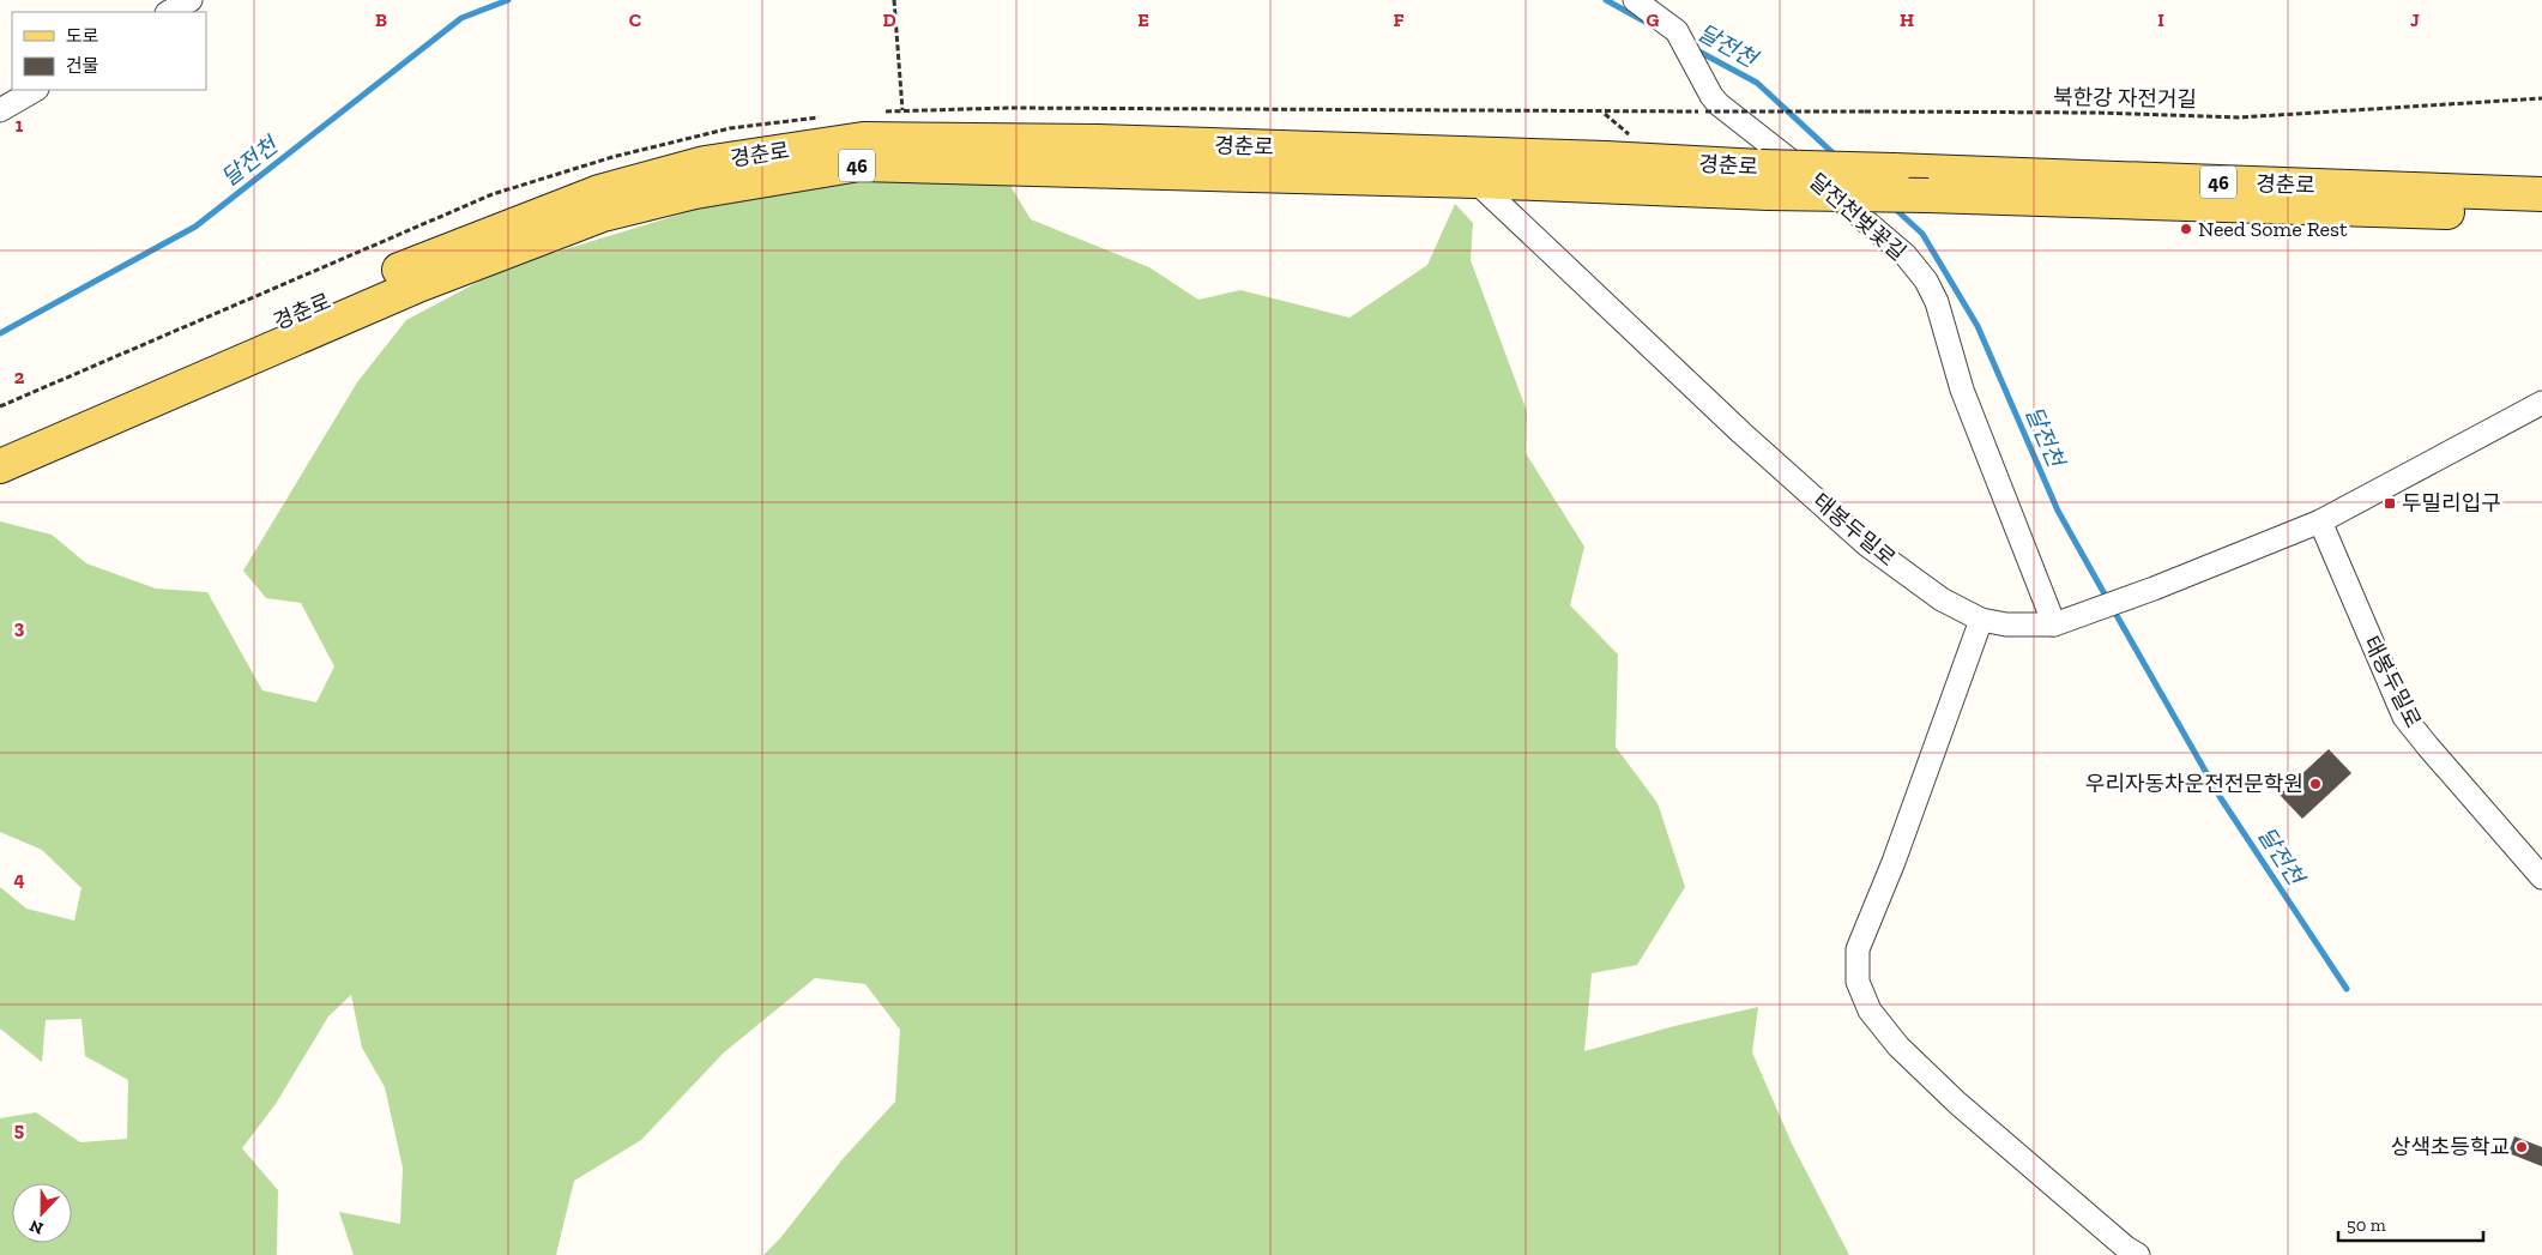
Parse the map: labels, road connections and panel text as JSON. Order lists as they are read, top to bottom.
{
  "streets": {
    "main road": ["경춘로", "46"],
    "street": ["달전천벚꽃길", "태봉두밀로"],
    "path": ["북한강 자전거길"]
  },
  "crossings": [
    ["북한강 자전거길", "달전천벚꽃길"],
    ["경춘로", "태봉두밀로"],
    ["달전천벚꽃길", "태봉두밀로"]
  ],
  "water": ["달전천"],
  "places": {
    "other": ["Need Some Rest", "우리자동차운전전문학원", "상색초등학교"],
    "transit": ["두밀리입구"]
  },
  "legend": ["도로", "건물"],
  "scale_bar": "50 m",
  "north": "bottom",
  "grid": {
    "columns": [
      "B",
      "C",
      "D",
      "E",
      "F",
      "G",
      "H",
      "I",
      "J"
    ],
    "rows": [
      "1",
      "2",
      "3",
      "4",
      "5"
    ]
  }
}
